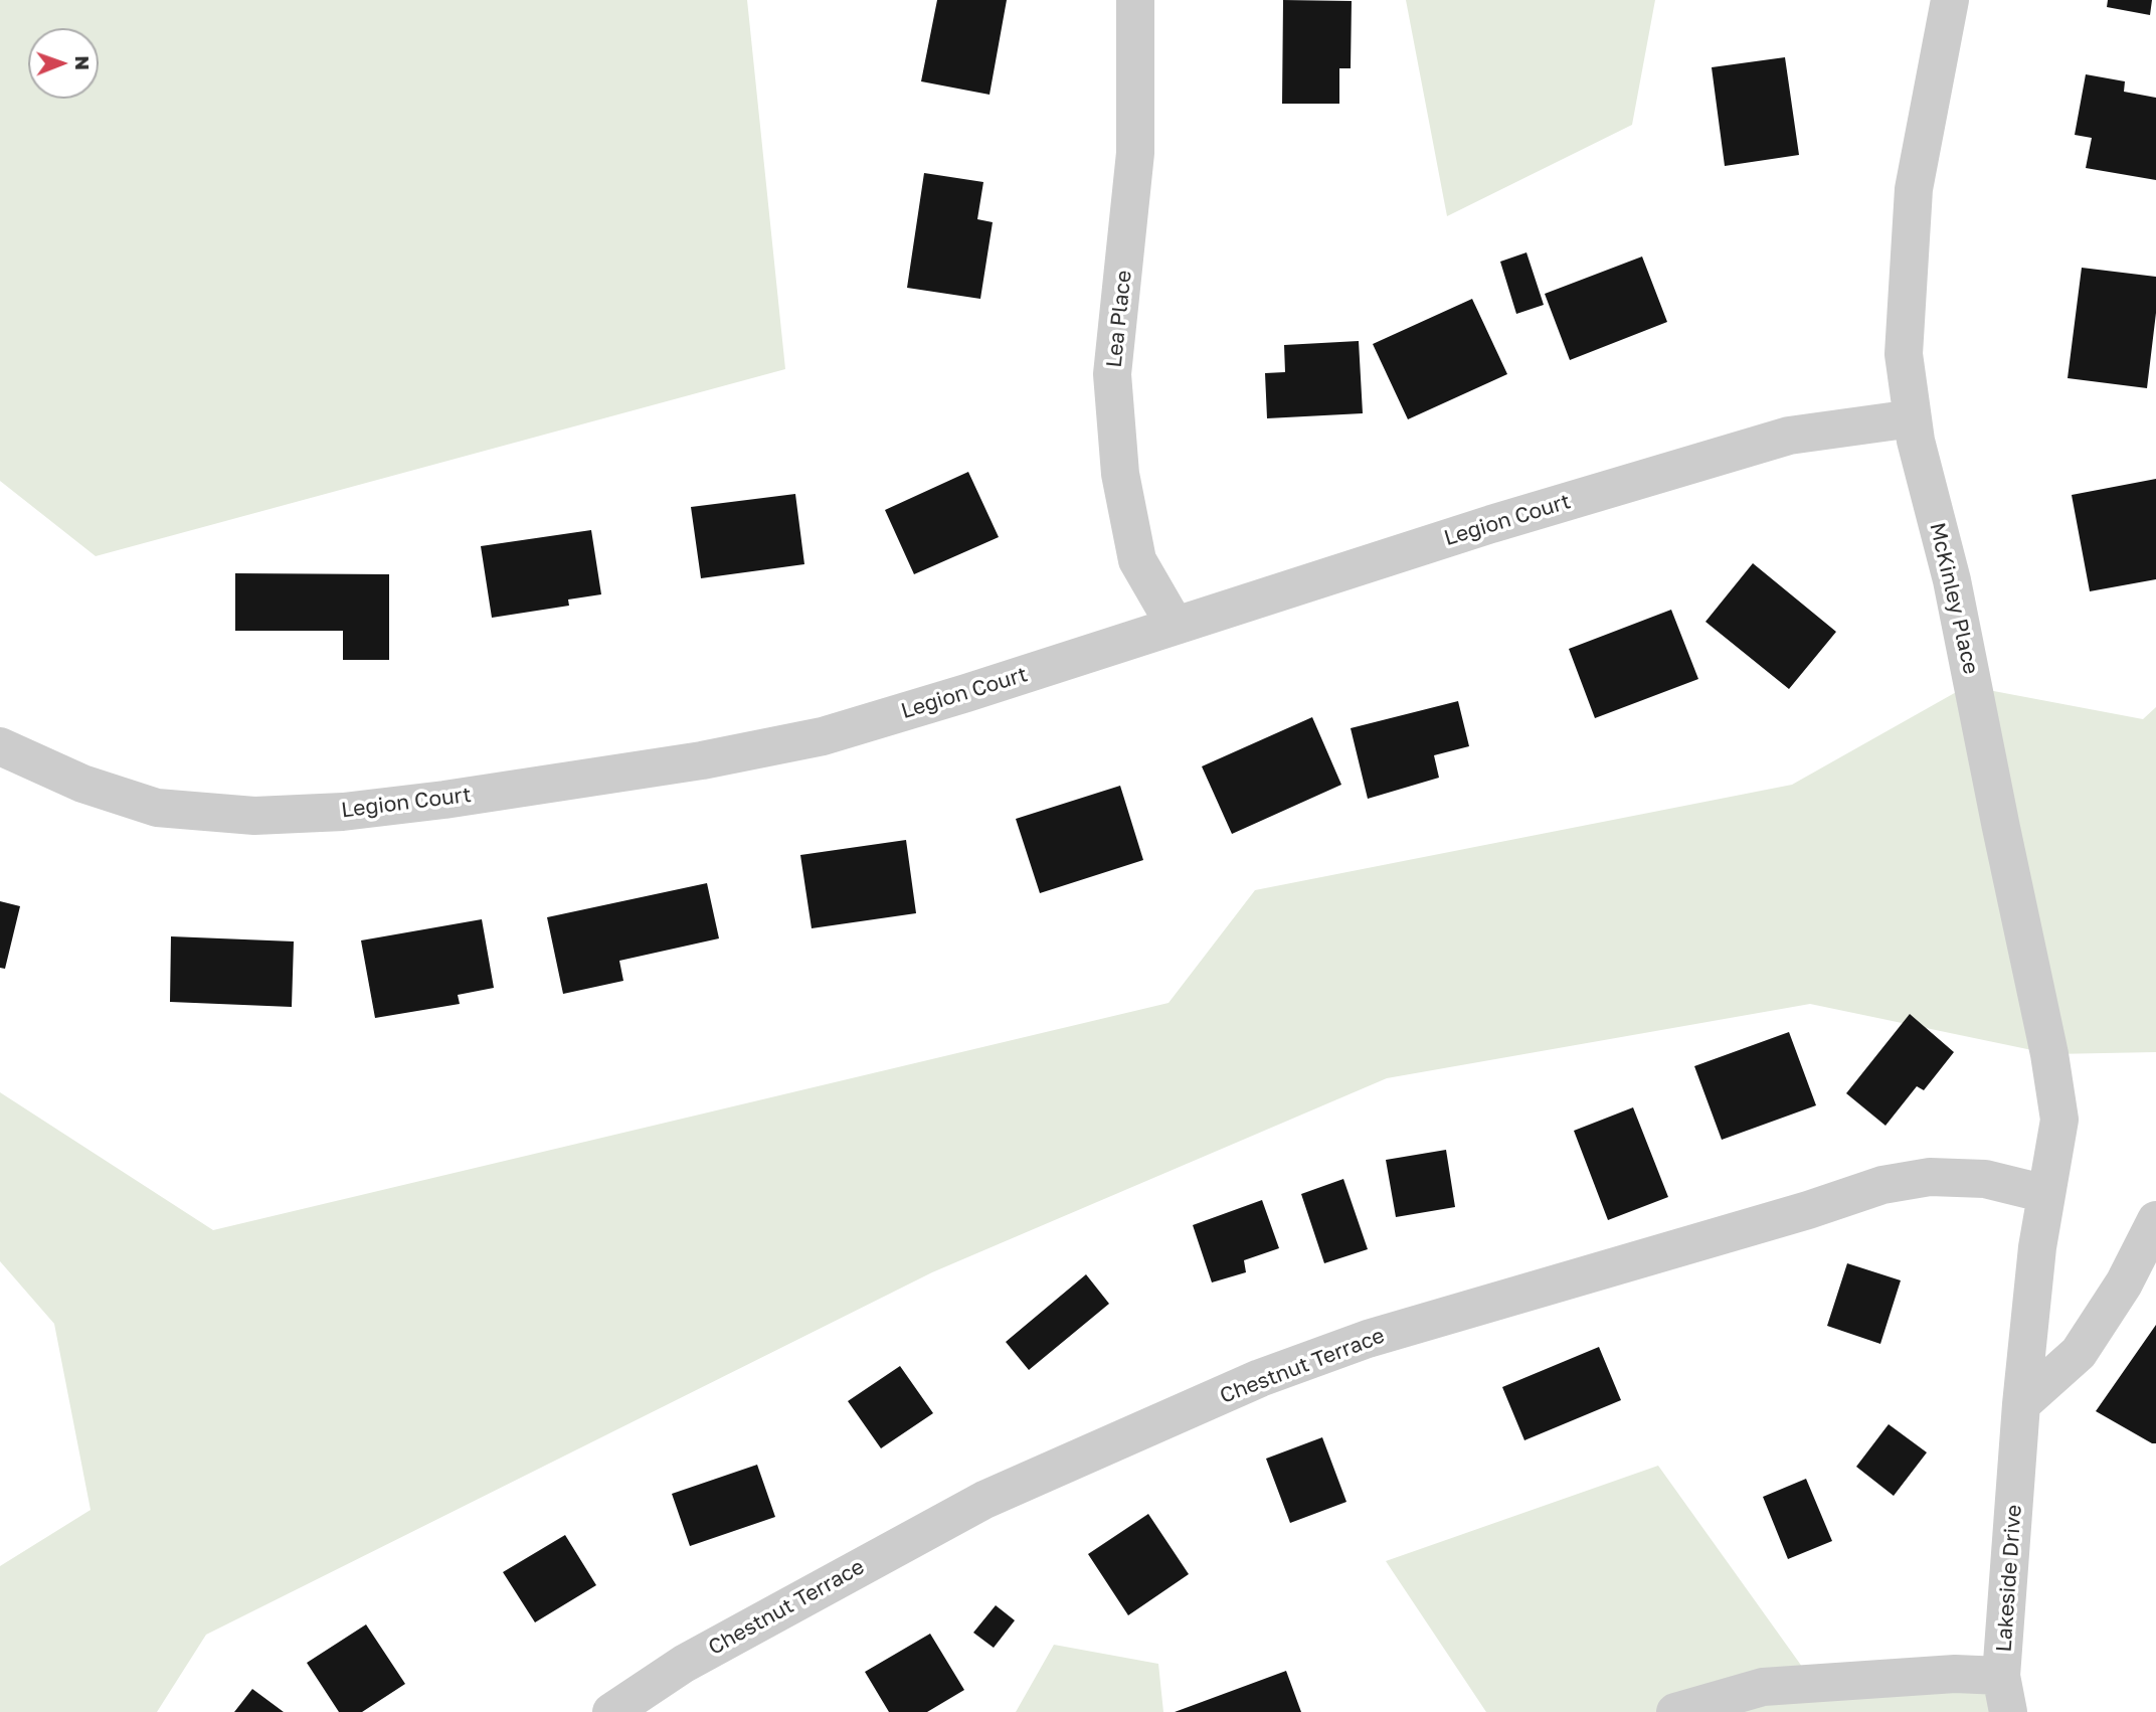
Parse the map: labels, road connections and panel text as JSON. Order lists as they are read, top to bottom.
{
  "streets": {
    "street": [
      "Lea Place",
      "Legion Court",
      "McKinley Place",
      "Chestnut Terrace",
      "Lakeside Drive"
    ]
  },
  "crossings": [
    ["Lea Place", "Legion Court"],
    ["Legion Court", "McKinley Place"],
    ["McKinley Place", "Chestnut Terrace"],
    ["McKinley Place", "Lakeside Drive"],
    ["Chestnut Terrace", "Lakeside Drive"]
  ],
  "north": "right"
}
